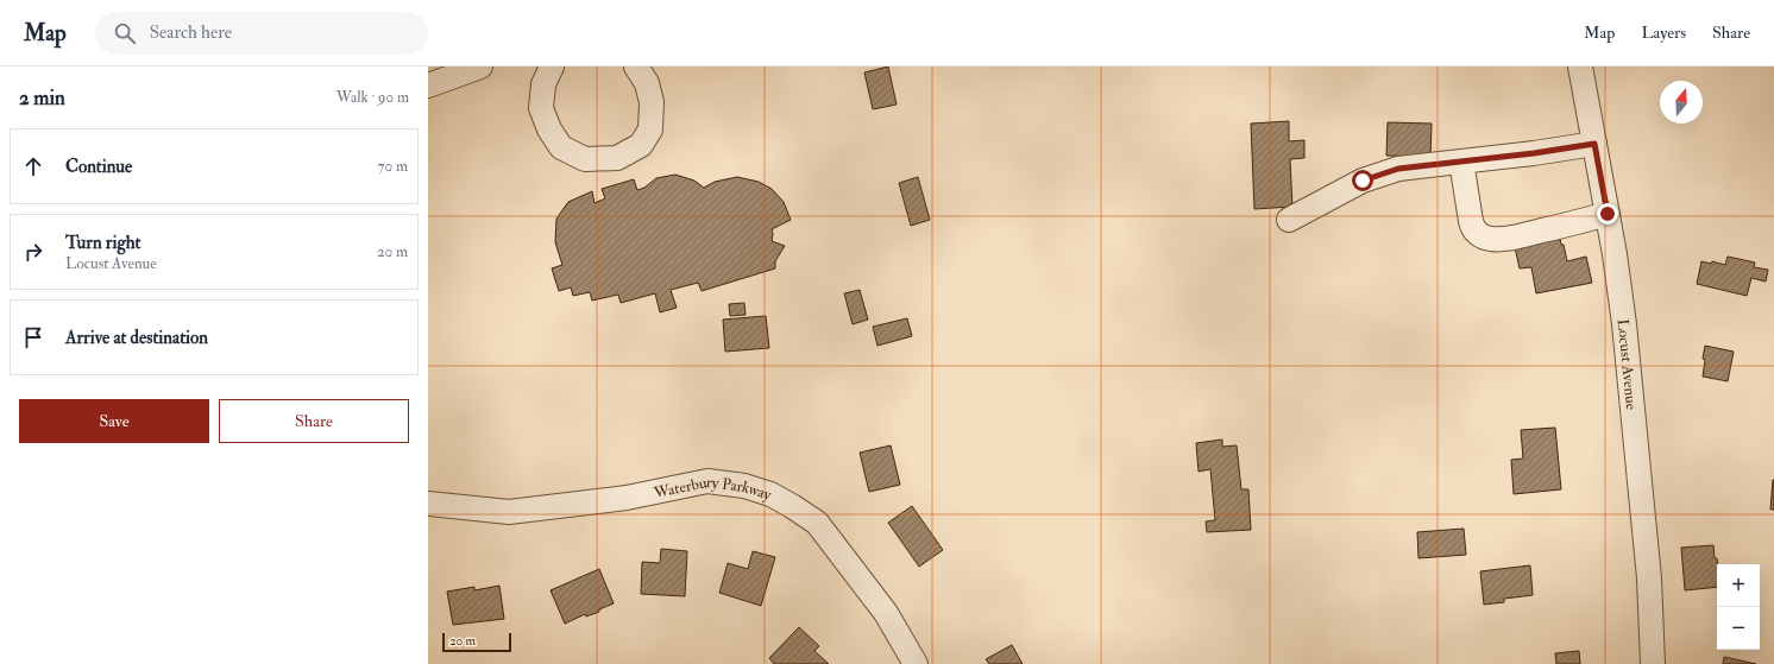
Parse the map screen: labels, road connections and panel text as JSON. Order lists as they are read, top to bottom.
{
  "streets": {
    "street": ["Locust Avenue", "Waterbury Parkway"]
  },
  "scale_bar": "20 m",
  "north": "top",
  "page": {
    "header": "Map",
    "search": "Search here",
    "nav": ["Map", "Layers", "Share"],
    "heading": ["2 min", "Walk · 90 m"],
    "list": [
      ["Continue", "70 m"],
      ["Turn right", "Locust Avenue", "20 m"],
      "Arrive at destination"
    ],
    "buttons": ["Save", "Share"],
    "map_buttons": ["+", "−"],
    "scale": "20 m"
  }
}
